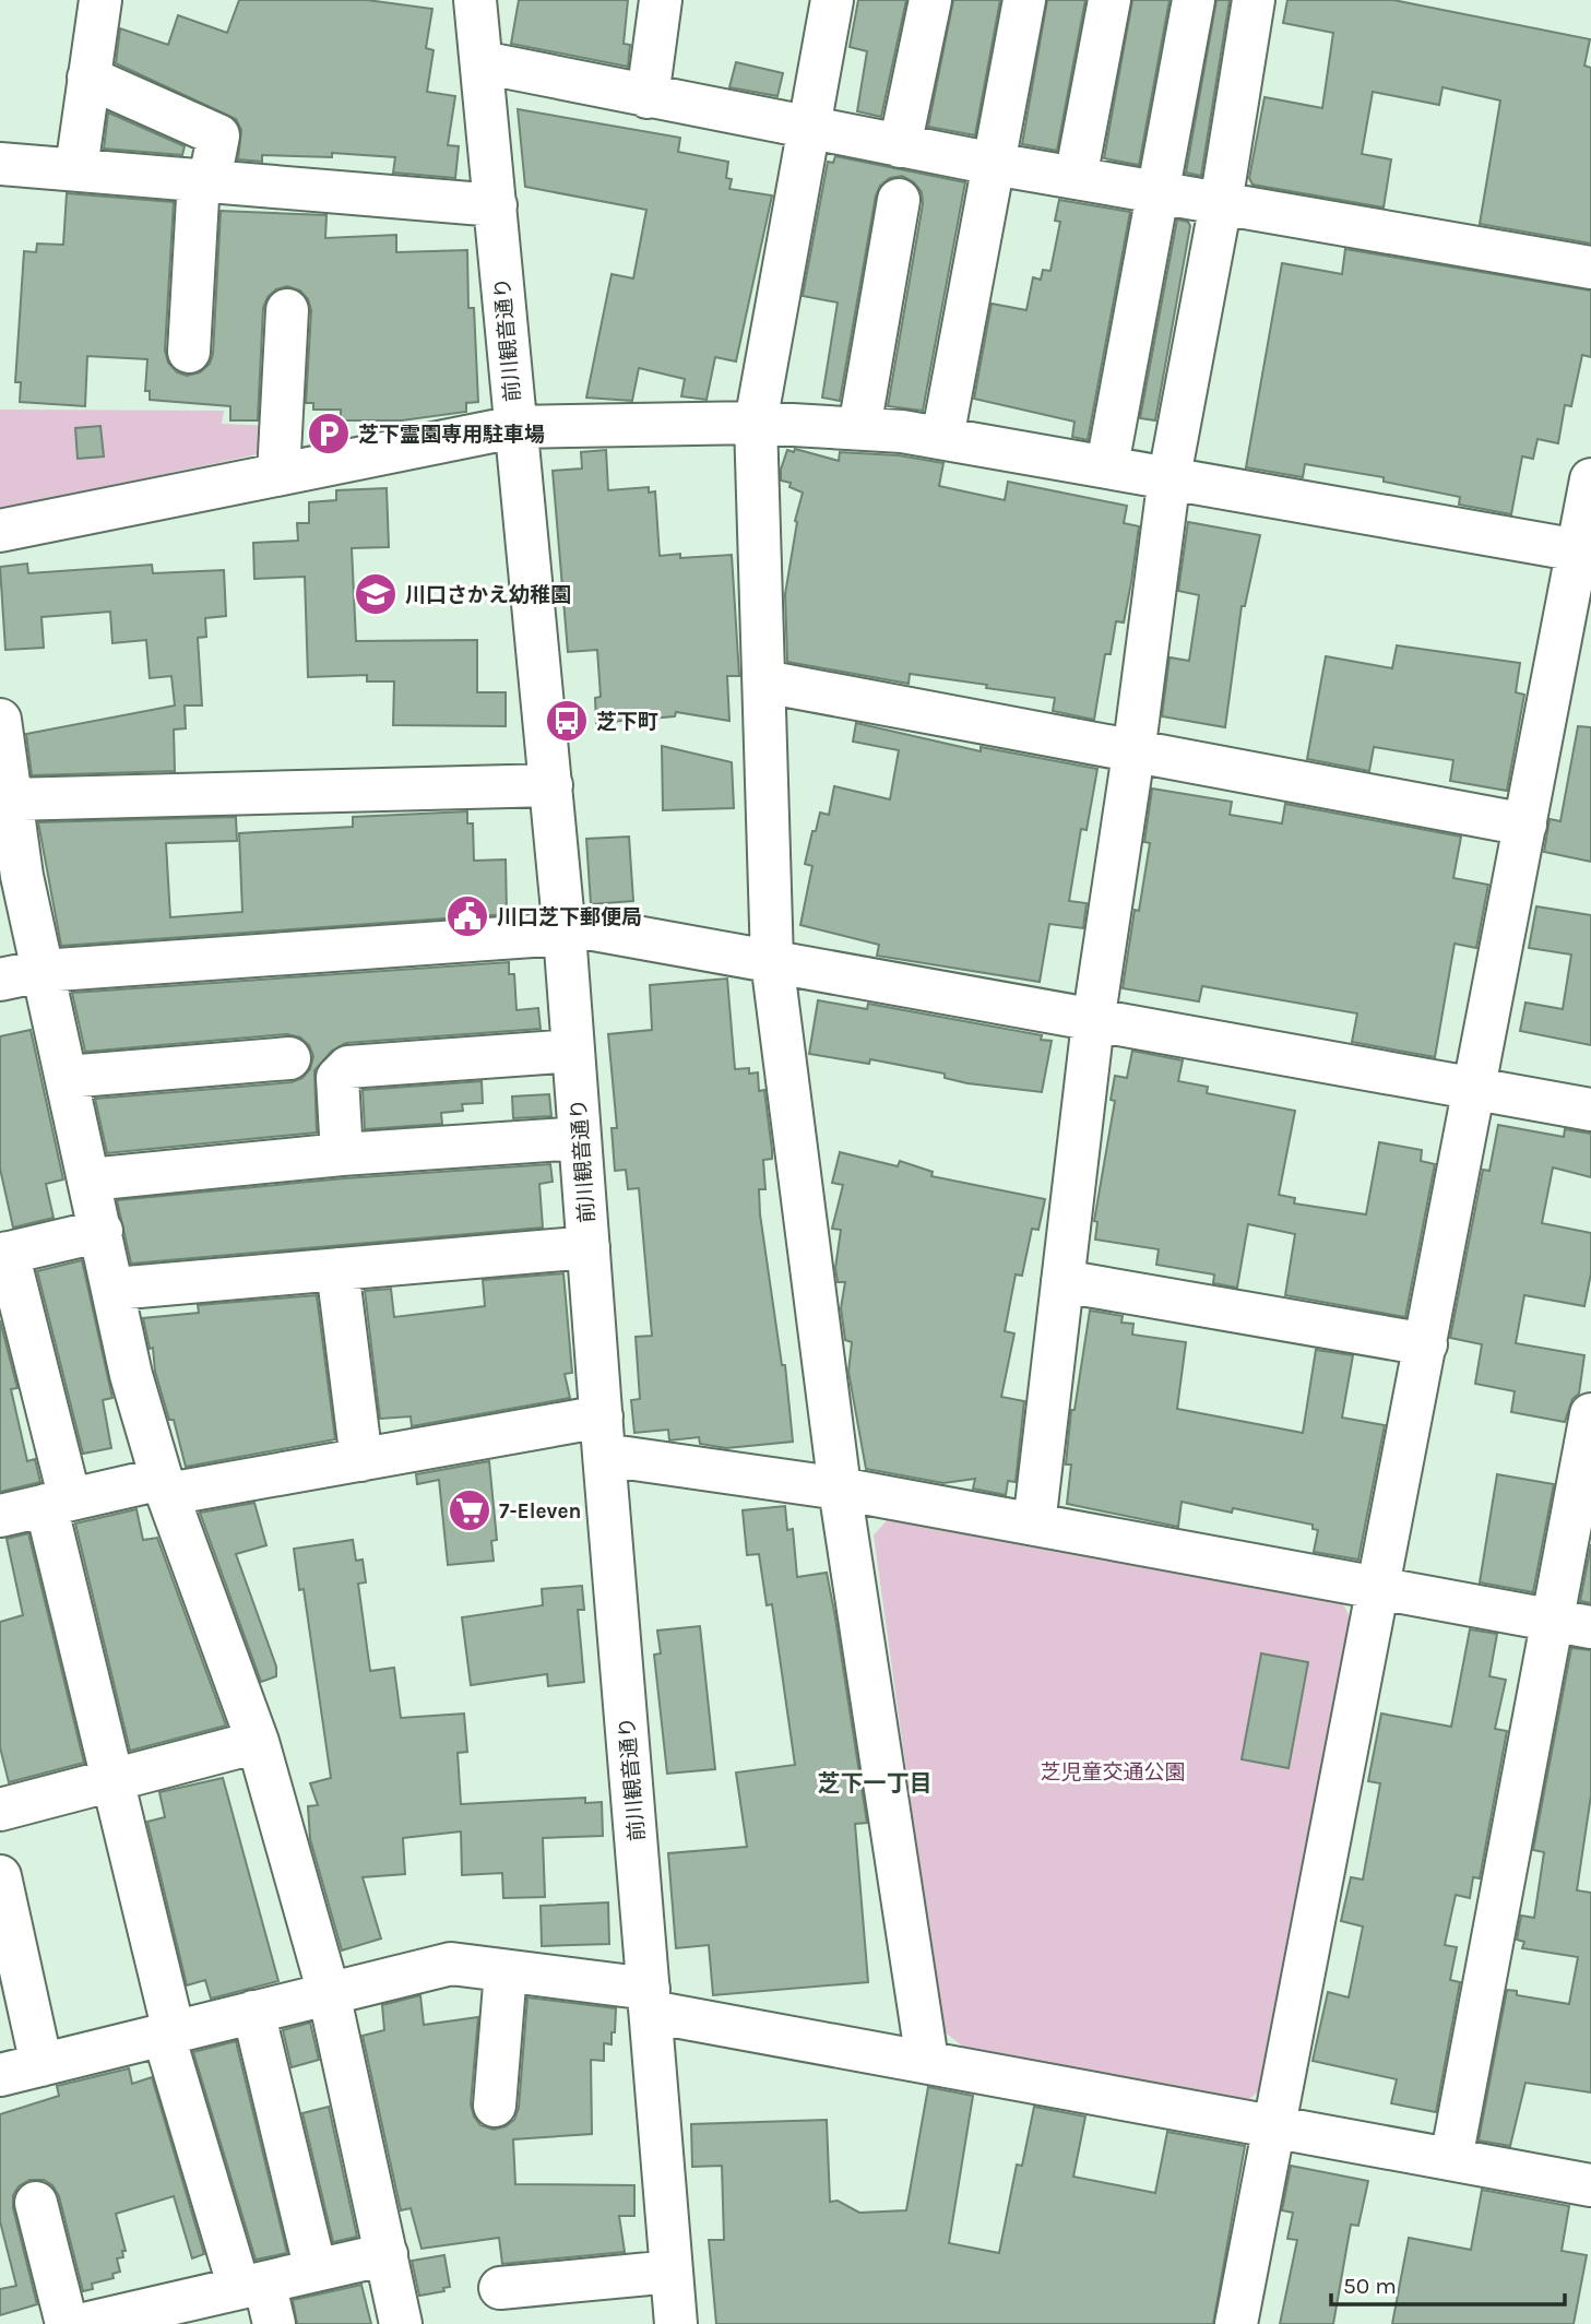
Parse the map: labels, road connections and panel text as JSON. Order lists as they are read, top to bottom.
{
  "streets": {
    "street": ["前川観音通り"]
  },
  "districts": ["芝下一丁目"],
  "parks": ["芝児童交通公園"],
  "places": {
    "parking": ["芝下霊園専用駐車場"],
    "school or university": ["川口さかえ幼稚園"],
    "bus stop": ["芝下町"],
    "public building": ["川口芝下郵便局"],
    "supermarket": ["7-Eleven"]
  },
  "scale_bar": "50 m"
}
